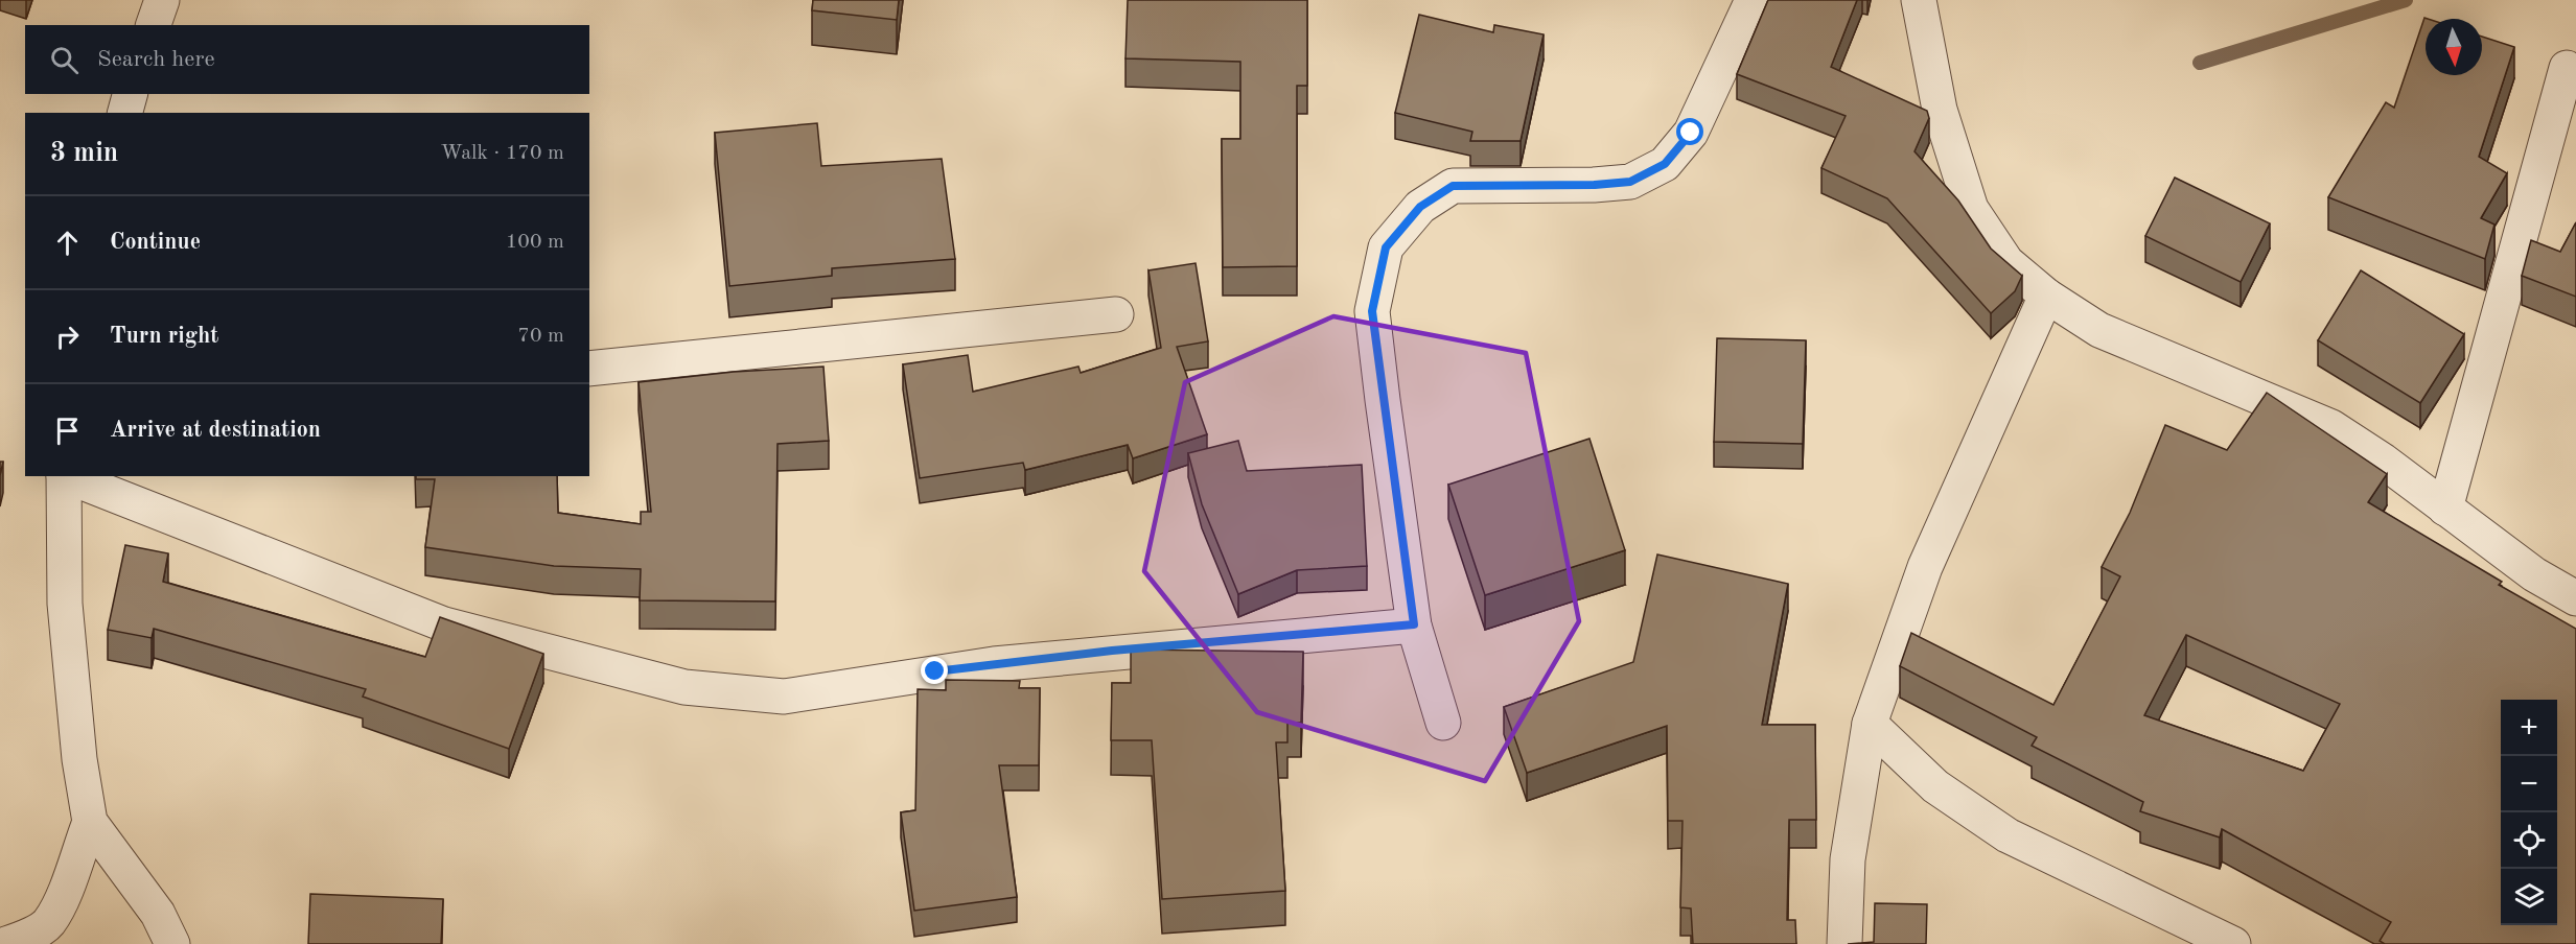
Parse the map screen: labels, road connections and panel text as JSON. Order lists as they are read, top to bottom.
{
  "north": "bottom",
  "page": {
    "search": "Search here",
    "heading": ["3 min", "Walk · 170 m"],
    "list": [
      ["Continue", "100 m"],
      ["Turn right", "70 m"],
      "Arrive at destination"
    ],
    "map_buttons": ["+", "−"]
  }
}
